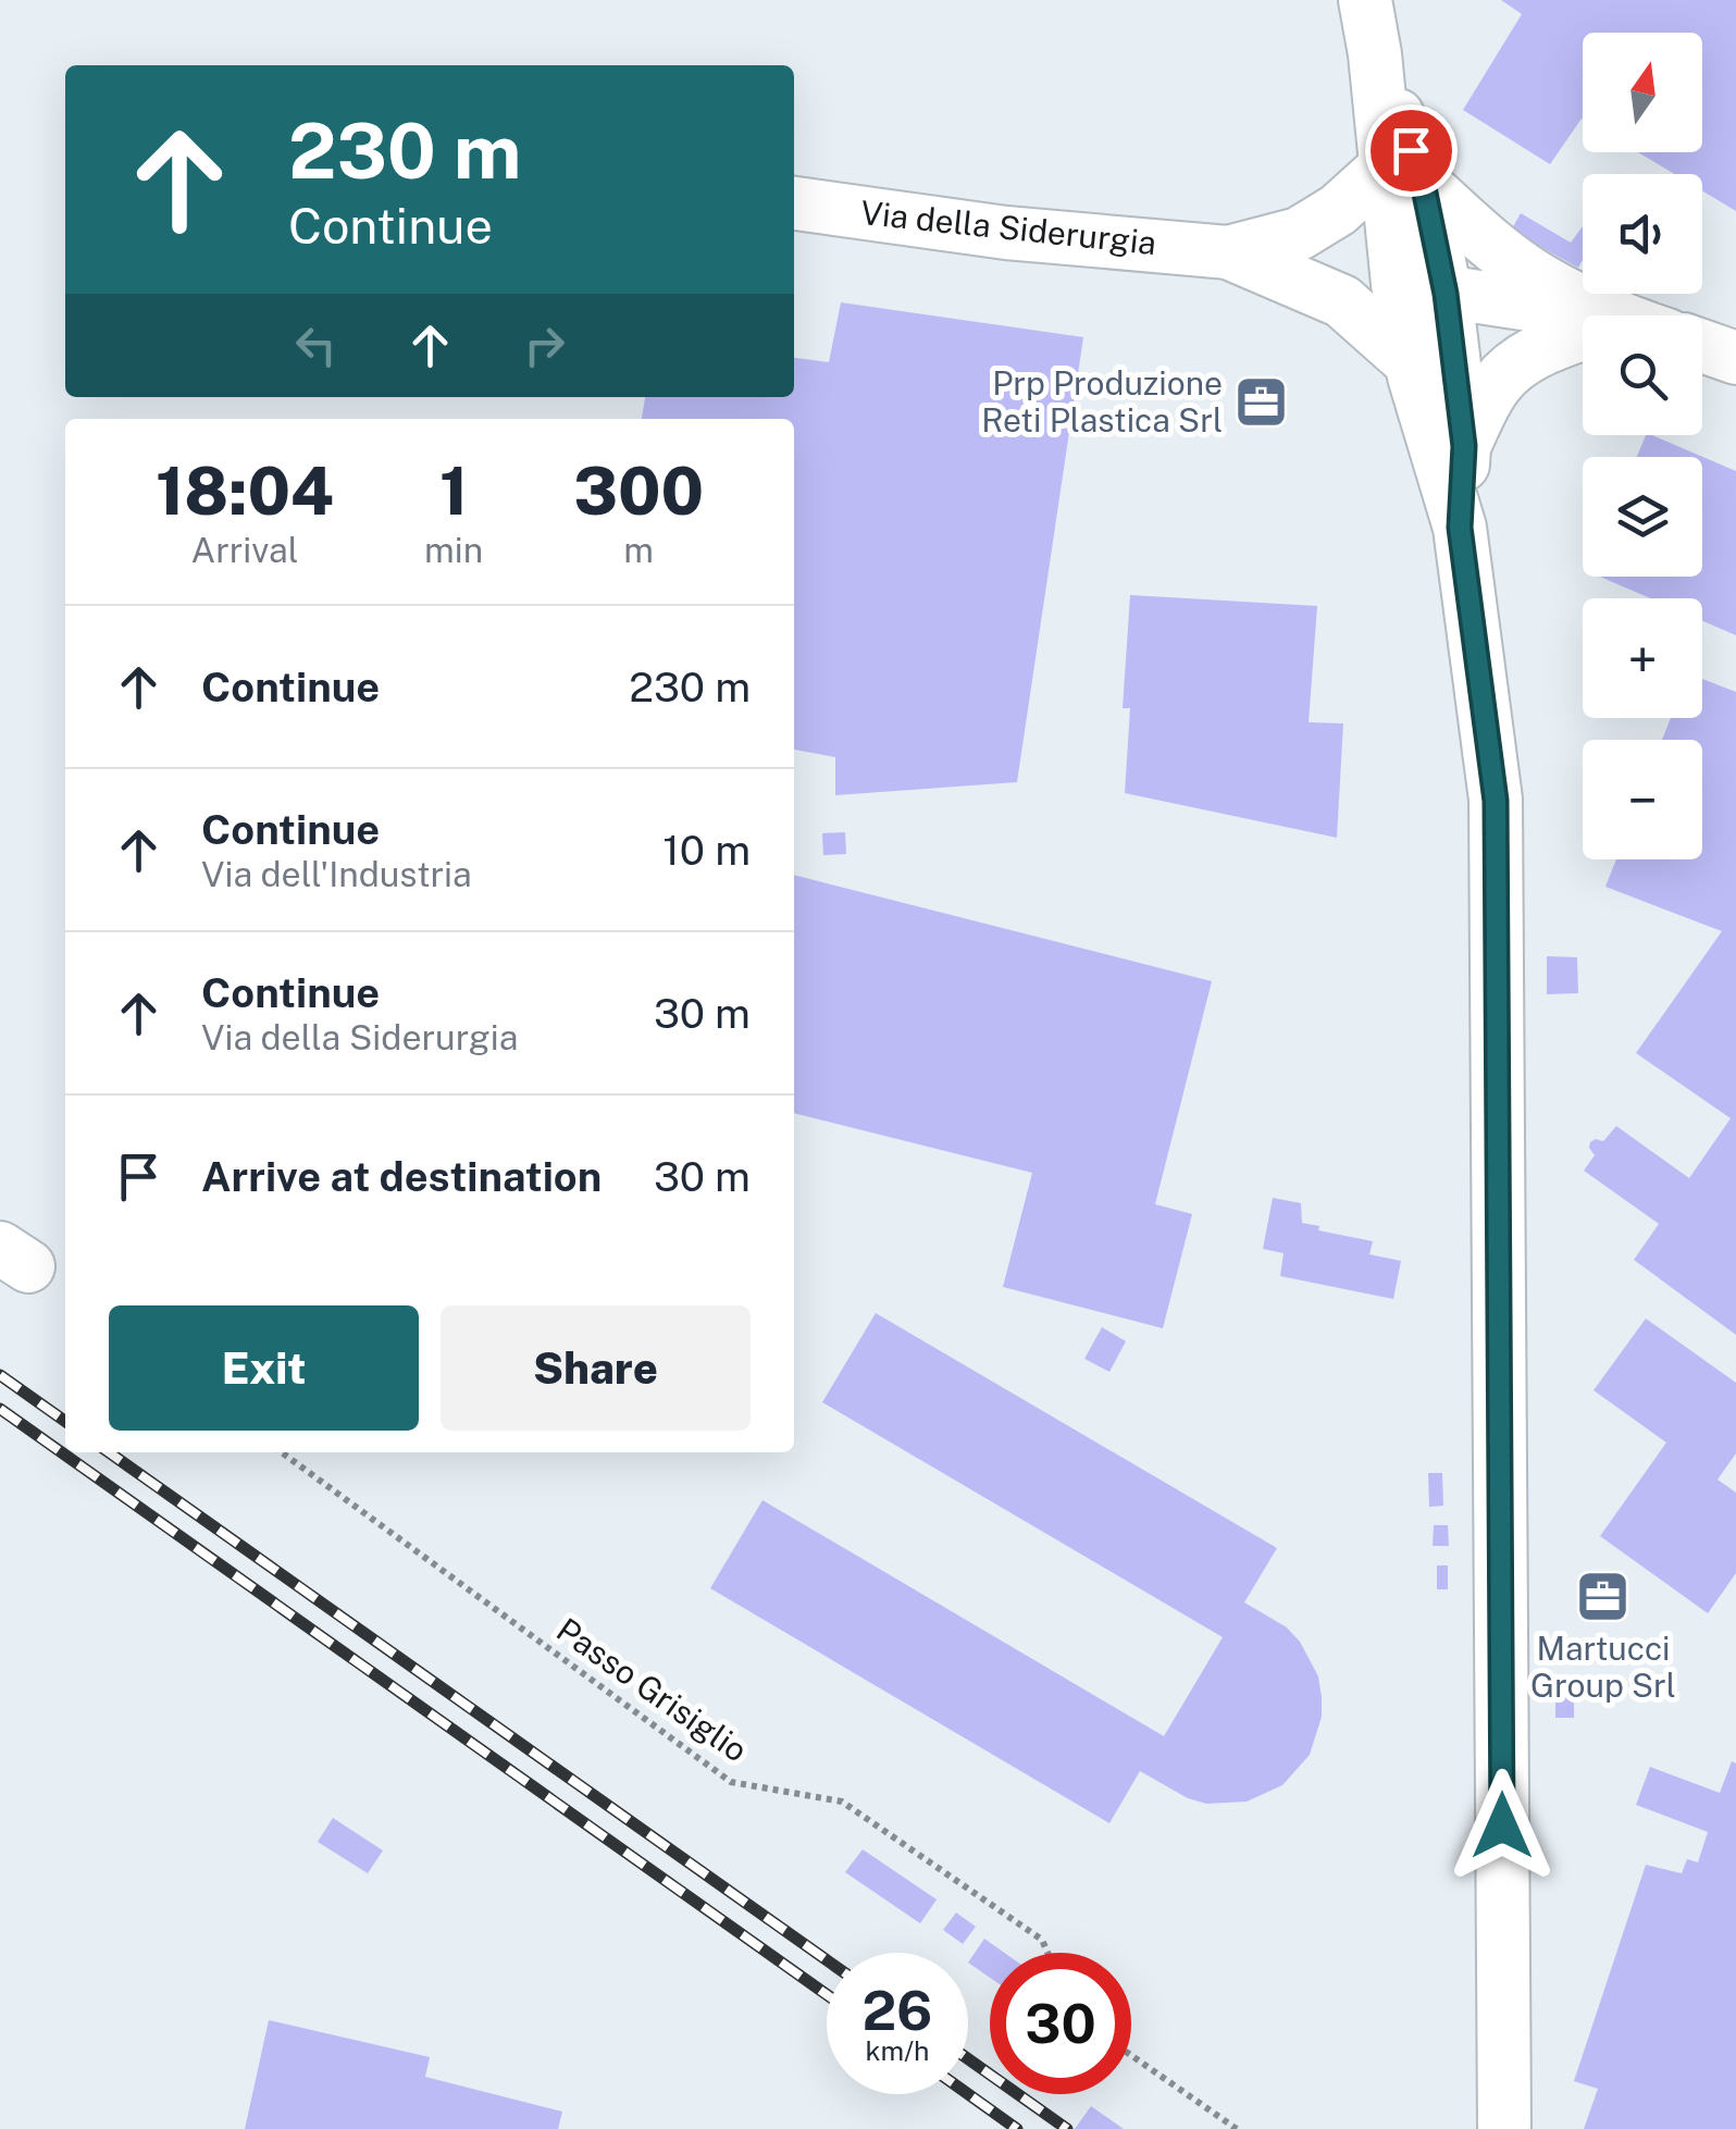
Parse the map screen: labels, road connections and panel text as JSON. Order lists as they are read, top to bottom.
{
  "streets": {
    "street": ["Via della Siderurgia"],
    "path": ["Passo Grisiglio"]
  },
  "places": {
    "office": ["Prp Produzione Reti Plastica Srl", "Martucci Group Srl"]
  },
  "north": "top",
  "page": {
    "map_buttons": ["+", "−"],
    "turn": ["230 m", "Continue"],
    "eta": [
      "18:04",
      "Arrival",
      "1",
      "min",
      "300",
      "m"
    ],
    "list": [
      {
        "name": "Continue",
        "value": "230 m"
      },
      {
        "name": "Continue",
        "note": "Via dell'Industria",
        "value": "10 m"
      },
      {
        "name": "Continue",
        "note": "Via della Siderurgia",
        "value": "30 m"
      },
      {
        "name": "Arrive at destination",
        "value": "30 m"
      }
    ],
    "buttons": ["Exit", "Share"],
    "speed": "26 km/h",
    "limit": "30"
  }
}
